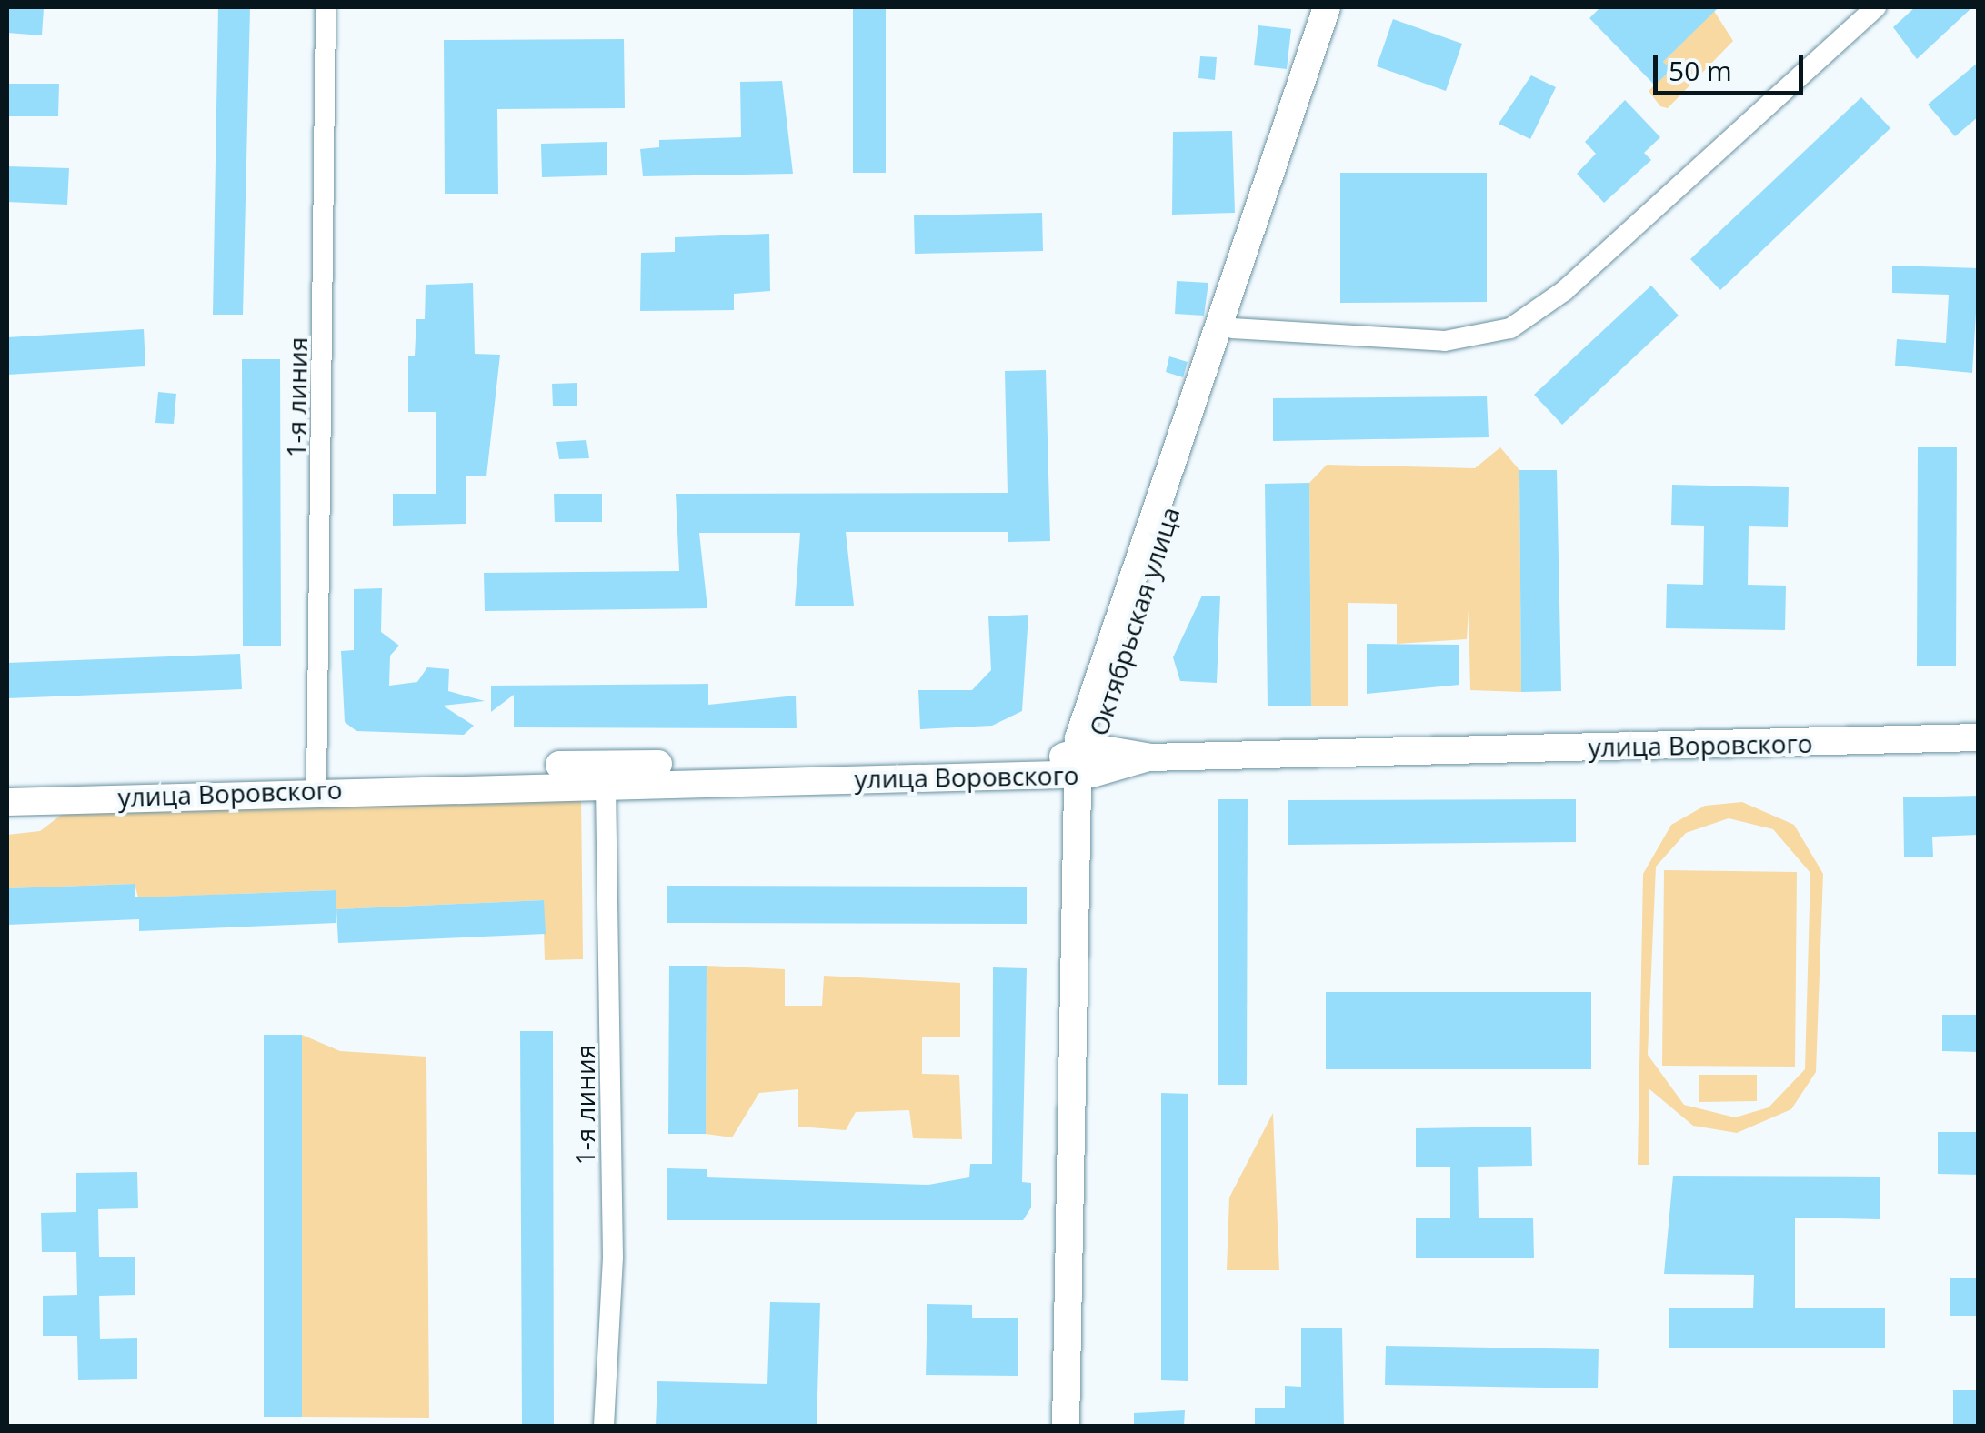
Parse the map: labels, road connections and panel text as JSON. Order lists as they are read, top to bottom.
{
  "streets": {
    "street": ["1-я линия", "Октябрьская улица", "улица Воровского"]
  },
  "crossings": [
    ["1-я линия", "улица Воровского"],
    ["Октябрьская улица", "улица Воровского"]
  ],
  "scale_bar": "50 m"
}
